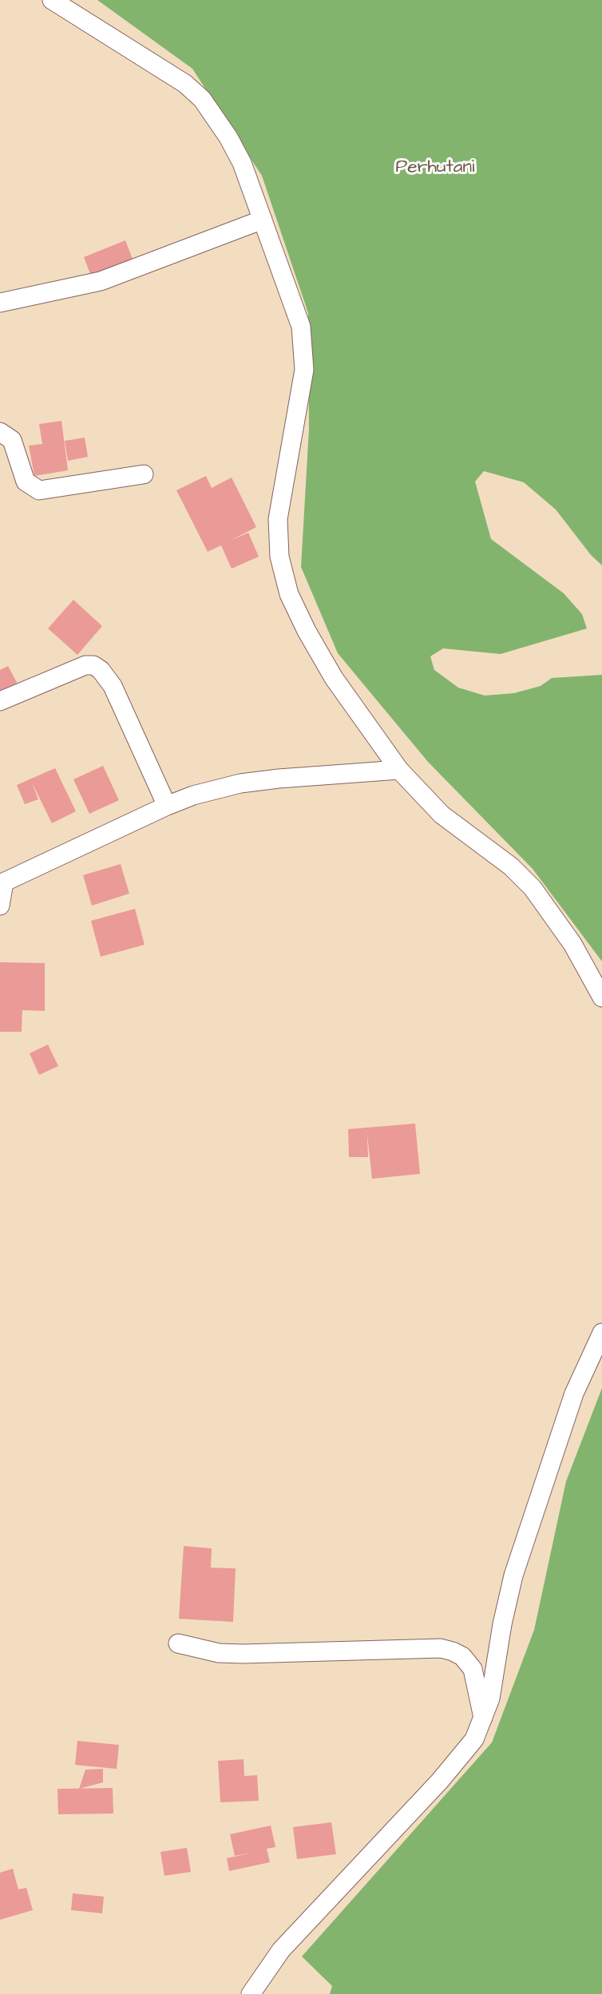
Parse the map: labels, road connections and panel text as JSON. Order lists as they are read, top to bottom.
{
  "parks": ["Perhutani"]
}
